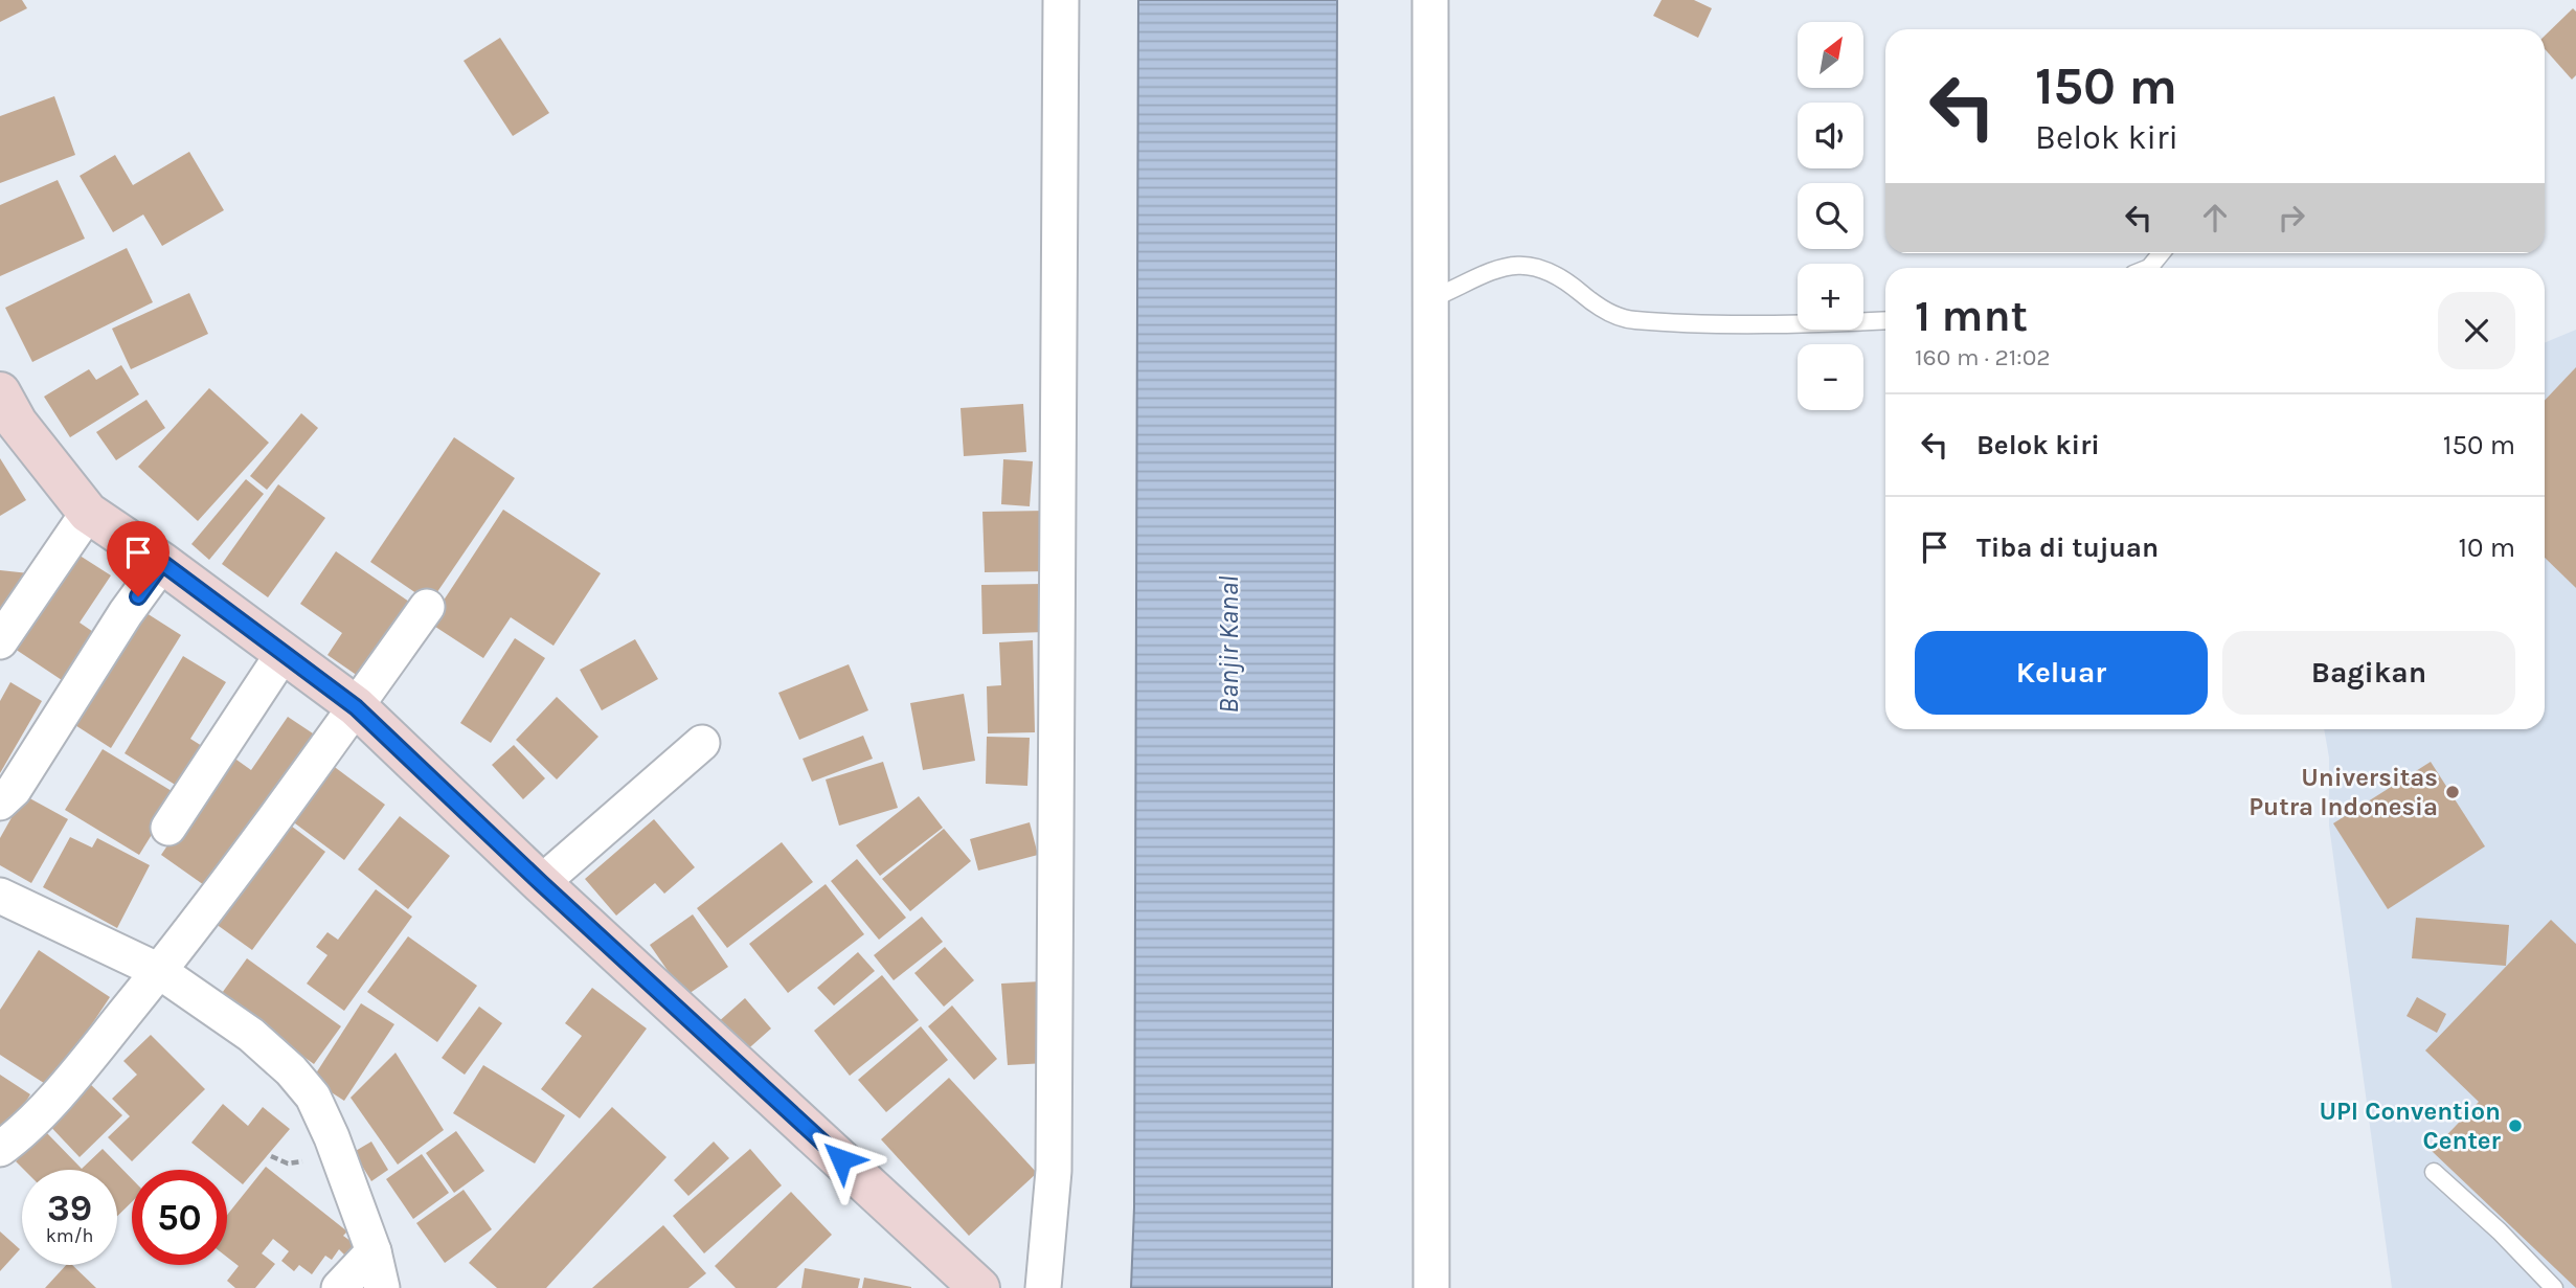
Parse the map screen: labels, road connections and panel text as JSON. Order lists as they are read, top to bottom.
{
  "water": ["Banjir Kanal"],
  "places": ["Universitas Putra Indonesia", "UPI Convention Center"],
  "north": "top right",
  "page": {
    "map_buttons": ["+", "−"],
    "turn": ["150 m", "Belok kiri"],
    "heading": ["1 mnt", "160 m · 21:02"],
    "list": [
      {
        "name": "Belok kiri",
        "value": "150 m"
      },
      {
        "name": "Tiba di tujuan",
        "value": "10 m"
      }
    ],
    "buttons": ["Keluar", "Bagikan"],
    "speed": "39 km/h",
    "limit": "50"
  }
}
